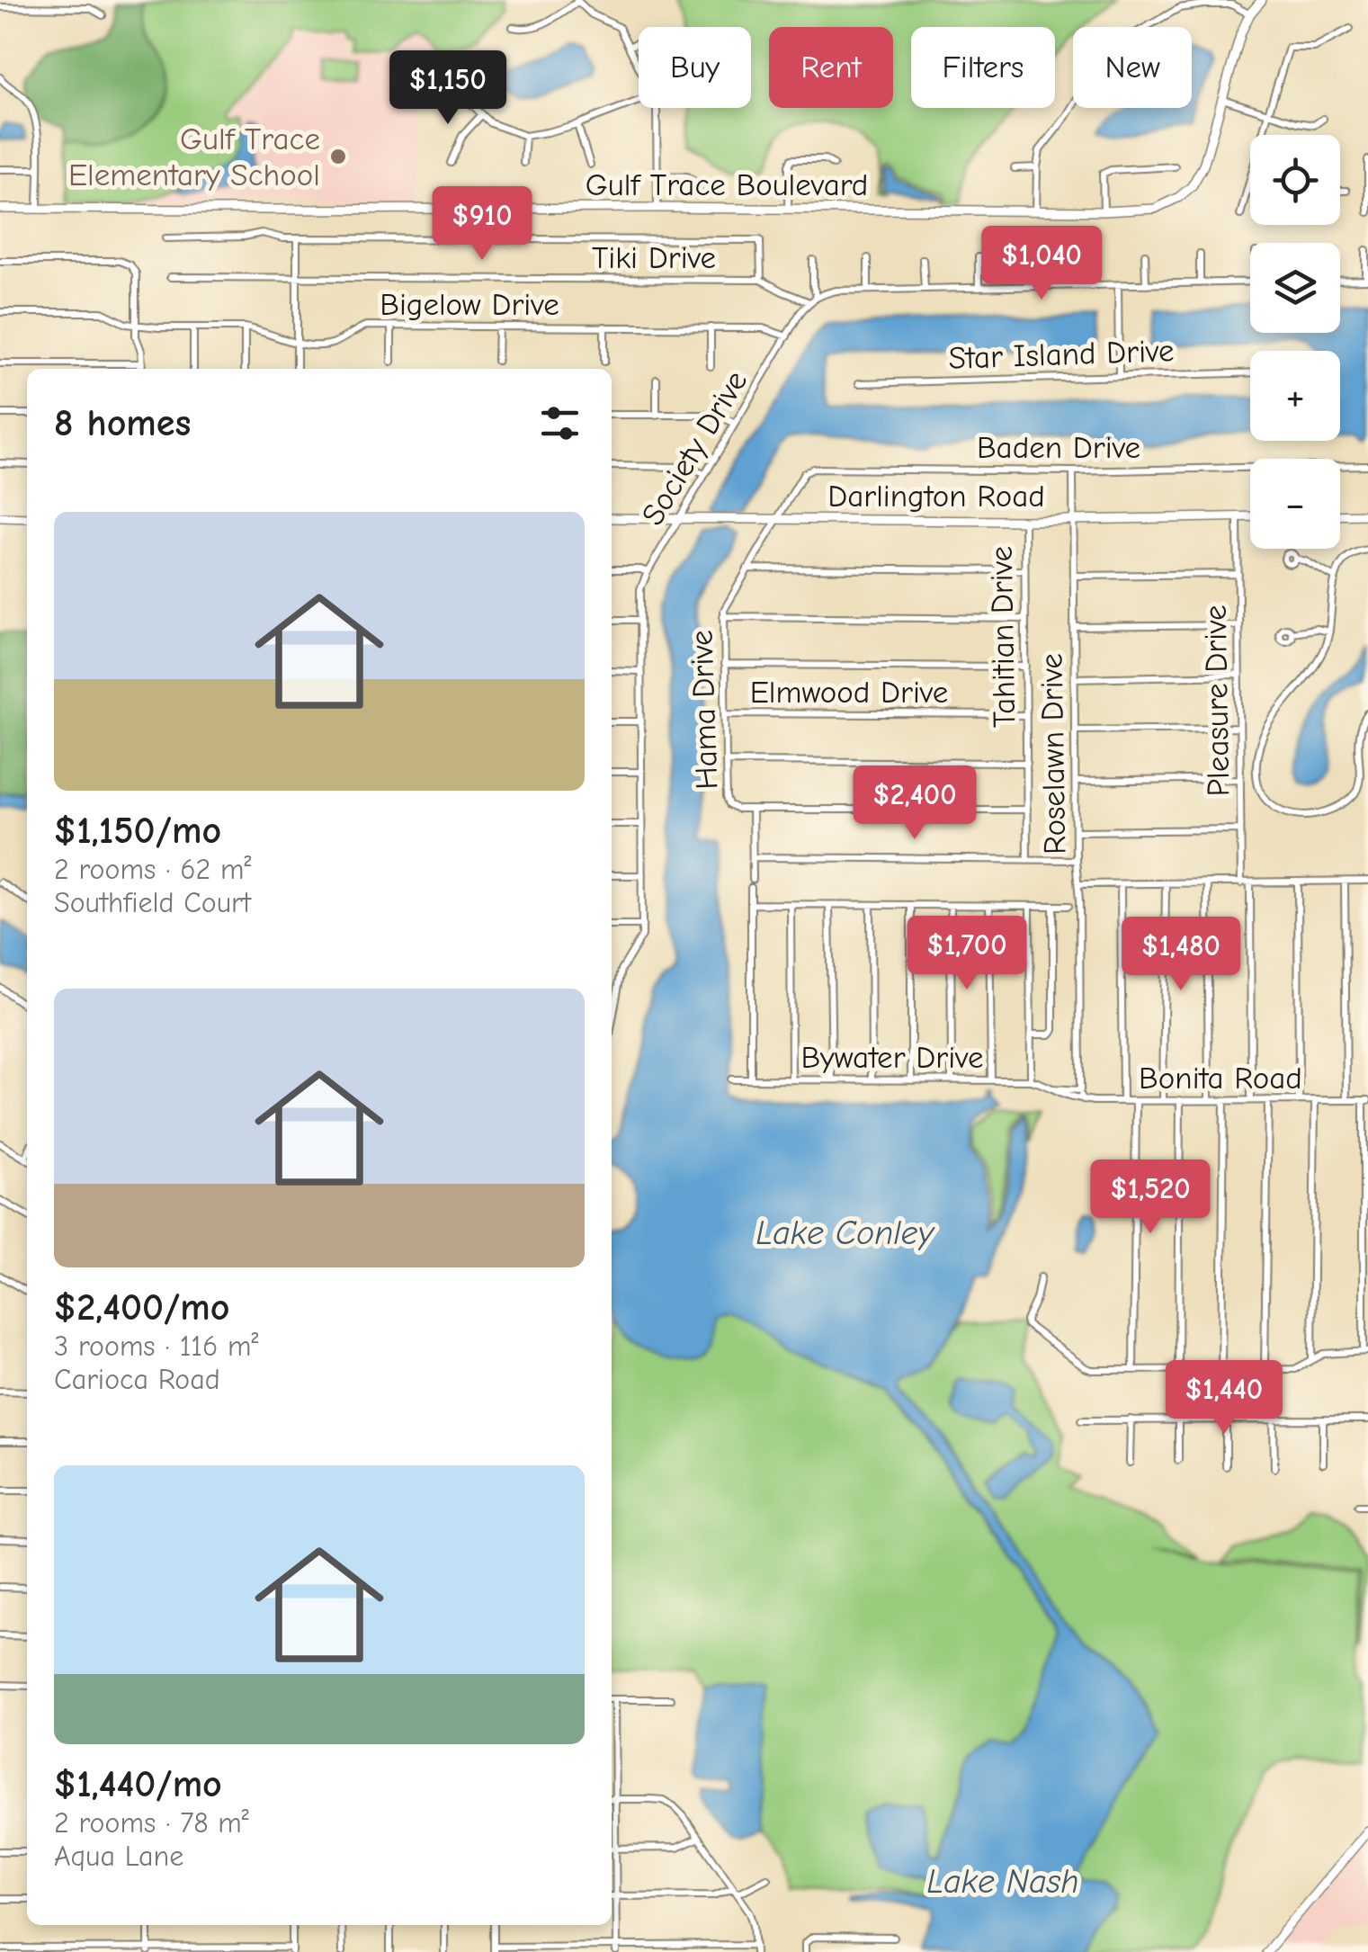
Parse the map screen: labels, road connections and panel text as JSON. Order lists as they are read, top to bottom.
{
  "streets": {
    "street": [
      "Gulf Trace Boulevard",
      "Tiki Drive",
      "Bigelow Drive",
      "Star Island Drive",
      "Baden Drive",
      "Society Drive",
      "Darlington Road",
      "Tahitian Drive",
      "Elmwood Drive",
      "Pleasure Drive",
      "Hama Drive",
      "Roselawn Drive",
      "Bywater Drive",
      "Bonita Road"
    ]
  },
  "crossings": [
    ["Tiki Drive", "Society Drive"],
    ["Bigelow Drive", "Society Drive"],
    ["Baden Drive", "Darlington Road"],
    ["Baden Drive", "Hama Drive"],
    ["Baden Drive", "Roselawn Drive"],
    ["Society Drive", "Darlington Road"],
    ["Darlington Road", "Tahitian Drive"],
    ["Darlington Road", "Pleasure Drive"],
    ["Darlington Road", "Hama Drive"],
    ["Darlington Road", "Roselawn Drive"],
    ["Tahitian Drive", "Elmwood Drive"],
    ["Elmwood Drive", "Hama Drive"],
    ["Pleasure Drive", "Bonita Road"],
    ["Roselawn Drive", "Bywater Drive"],
    ["Roselawn Drive", "Bonita Road"],
    ["Bywater Drive", "Bonita Road"]
  ],
  "water": ["Lake Conley", "Lake Nash"],
  "places": ["Gulf Trace Elementary School"],
  "page": {
    "chip": [
      "Buy",
      "Rent",
      "Filters",
      "New"
    ],
    "price": [
      "$1,150",
      "$910",
      "$1,040",
      "$2,400",
      "$1,700",
      "$1,480",
      "$1,520",
      "$1,440"
    ],
    "map_buttons": ["+", "−"],
    "heading": "8 homes",
    "list": [
      {
        "name": "$1,150/mo",
        "note": "2 rooms · 62 m² · Southfield Court"
      },
      {
        "name": "$2,400/mo",
        "note": "3 rooms · 116 m² · Carioca Road"
      },
      {
        "name": "$1,440/mo",
        "note": "2 rooms · 78 m² · Aqua Lane"
      }
    ]
  }
}
